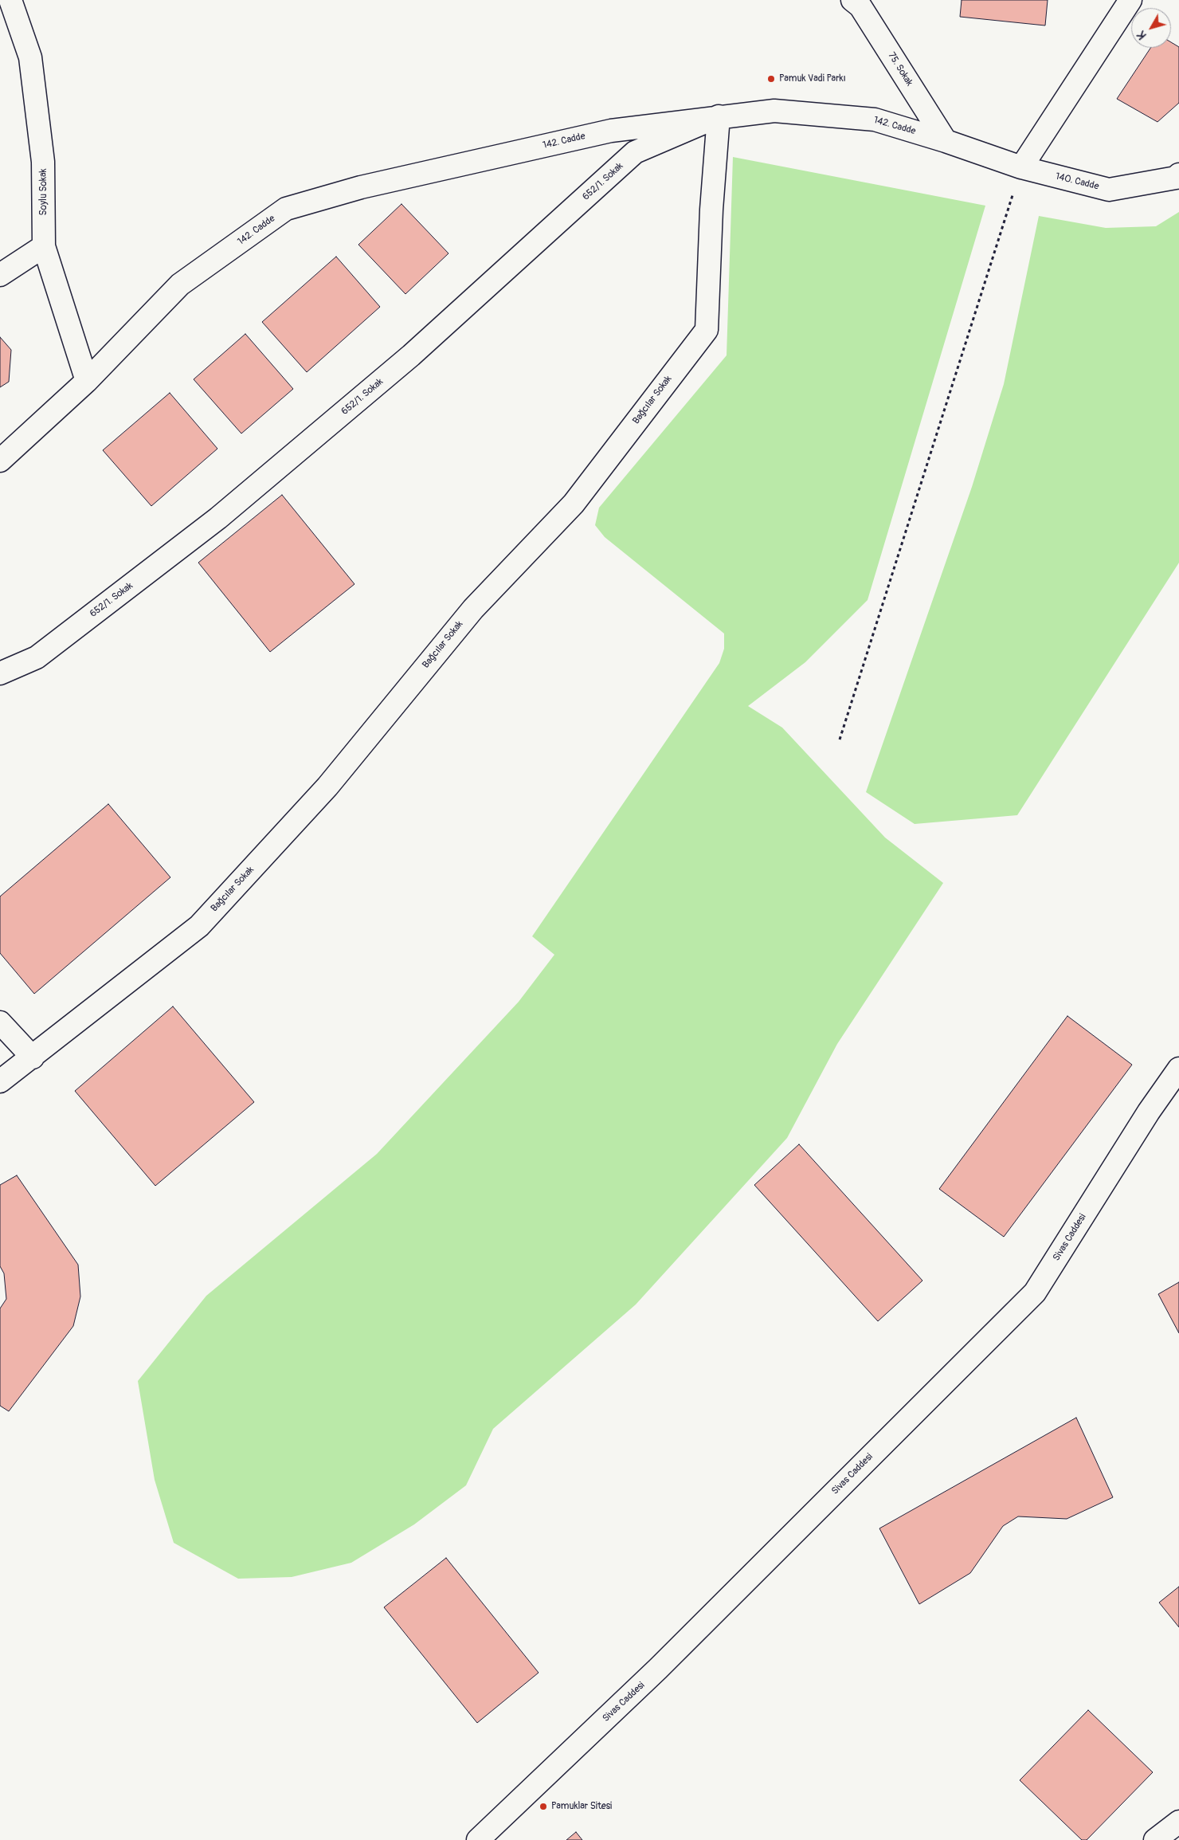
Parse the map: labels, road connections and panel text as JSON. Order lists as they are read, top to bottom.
{
  "streets": {
    "street": [
      "75. Sokak",
      "142. Cadde",
      "652/1. Sokak",
      "140. Cadde",
      "Soylu Sokak",
      "Bağcılar Sokak",
      "Sivas Caddesi"
    ]
  },
  "crossings": [
    ["75. Sokak", "142. Cadde"],
    ["142. Cadde", "652/1. Sokak"],
    ["142. Cadde", "140. Cadde"],
    ["142. Cadde", "Soylu Sokak"],
    ["142. Cadde", "Bağcılar Sokak"],
    ["652/1. Sokak", "Bağcılar Sokak"]
  ],
  "places": ["Pamuk Vadi Parkı", "Pamuklar Sitesi"],
  "north": "bottom left"
}
